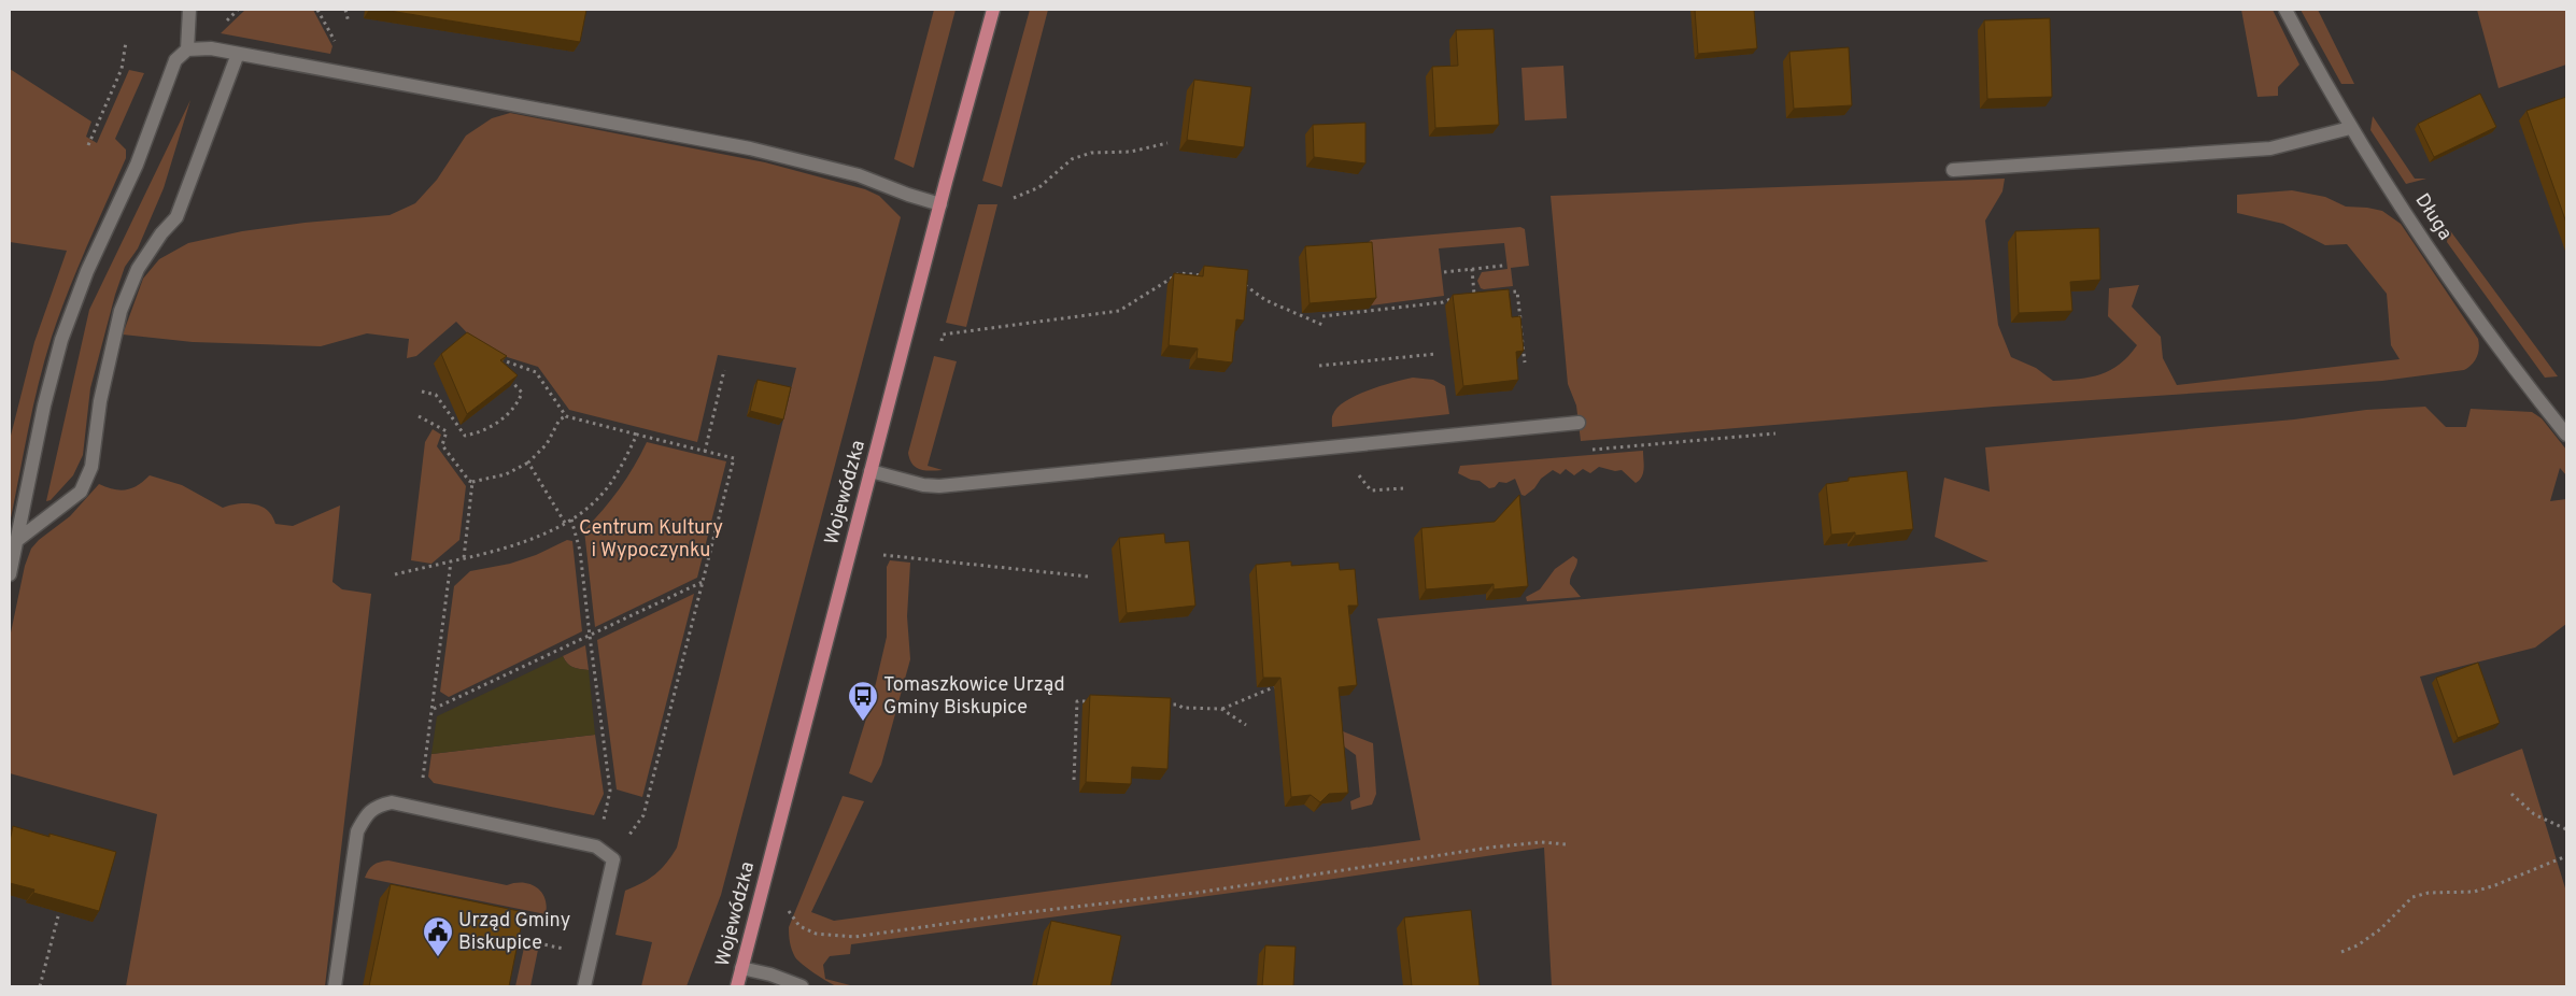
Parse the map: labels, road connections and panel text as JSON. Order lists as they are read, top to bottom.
{
  "streets": {
    "main road": ["Wojewódzka"],
    "street": ["Długa"]
  },
  "parks": ["Centrum Kultury i Wypoczynku"],
  "places": {
    "bus stop": ["Tomaszkowice Urząd Gminy Biskupice"],
    "public building": ["Urząd Gminy Biskupice"]
  }
}
